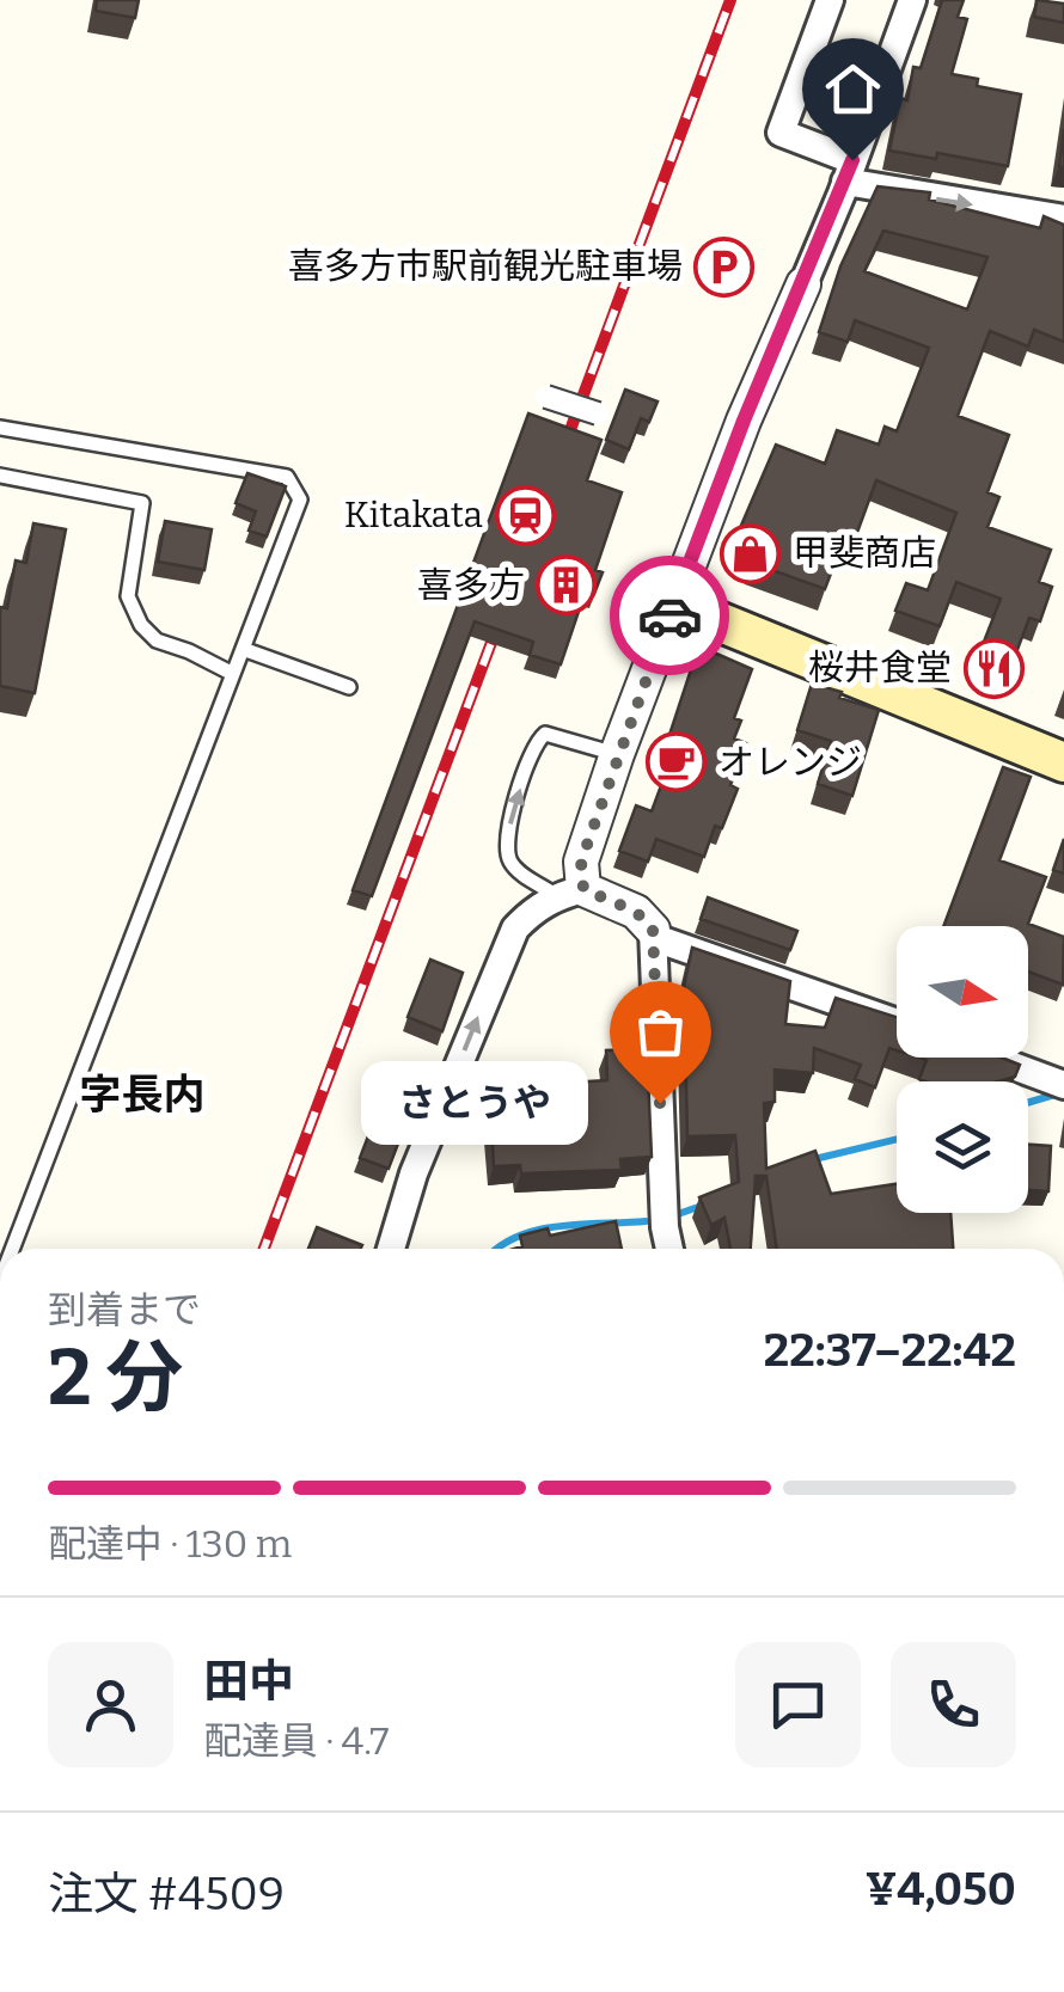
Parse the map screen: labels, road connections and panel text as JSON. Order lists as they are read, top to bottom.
{
  "districts": ["字長内"],
  "places": {
    "parking": ["喜多方市駅前観光駐車場"],
    "station": ["Kitakata"],
    "shop": ["甲斐商店"],
    "building": ["喜多方"],
    "restaurant": ["桜井食堂"],
    "cafe": ["オレンジ"],
    "other": ["さとうや"]
  },
  "north": "right",
  "page": {
    "bubble": "さとうや",
    "heading": ["2 分", "到着まで", "22:37–22:42"],
    "panel": [
      "田中",
      "配達員 · 4.7",
      "注文 #4509",
      "¥4,050"
    ],
    "bar": "配達中 · 130 m"
  }
}
